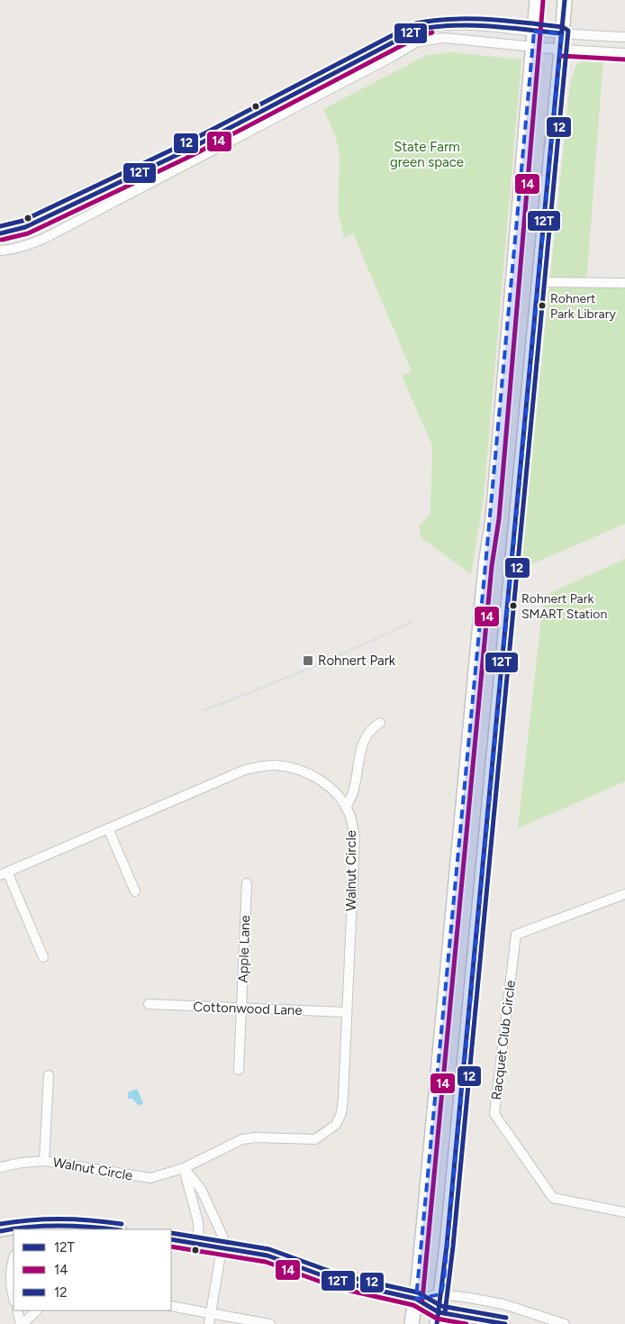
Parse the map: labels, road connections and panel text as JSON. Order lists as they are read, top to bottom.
{
  "streets": {
    "street": [
      "Walnut Circle",
      "Apple Lane",
      "Cottonwood Lane",
      "Racquet Club Circle"
    ]
  },
  "crossings": [
    ["Walnut Circle", "Cottonwood Lane"],
    ["Apple Lane", "Cottonwood Lane"]
  ],
  "parks": ["State Farm green space"],
  "places": {
    "other": ["Rohnert Park Library", "Rohnert Park SMART Station"],
    "transit": ["Rohnert Park"]
  },
  "lines": ["transit line 12T", "transit line 14", "transit line 12"],
  "legend": ["12T", "14", "12"]
}
